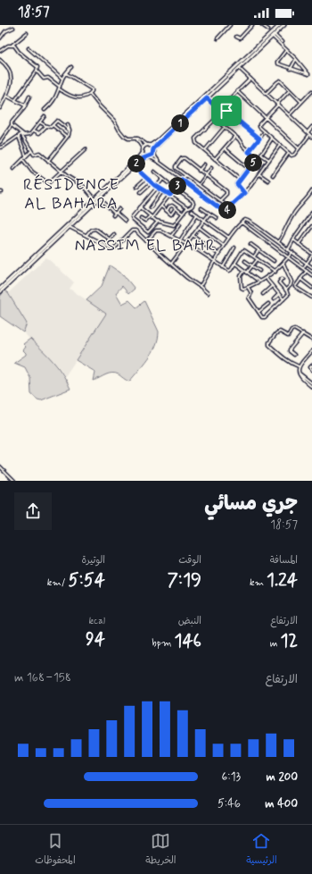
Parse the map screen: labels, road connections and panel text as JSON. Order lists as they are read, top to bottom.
{
  "districts": ["RÉSIDENCE AL BAHARA", "NASSIM EL BAHR"],
  "page": {
    "status": "18:57",
    "pins": [
      "1",
      "5",
      "2",
      "3",
      "4"
    ],
    "heading": ["جري مسائي", "18:57"],
    "stats": [
      ["المسافة", "1.24 km"],
      ["الوقت", "7:19"],
      ["الوتيرة", "5:54 /km"],
      ["الارتفاع", "12 m"],
      ["النبض", "146 bpm"],
      ["kcal", "94"]
    ],
    "chart": ["الارتفاع", "158–168 m"],
    "list": [
      {
        "name": "200 m",
        "note": "6:13"
      },
      {
        "name": "400 m",
        "note": "5:46"
      }
    ],
    "tabs": ["الرئيسية", "الخريطة", "المحفوظات"]
  }
}
